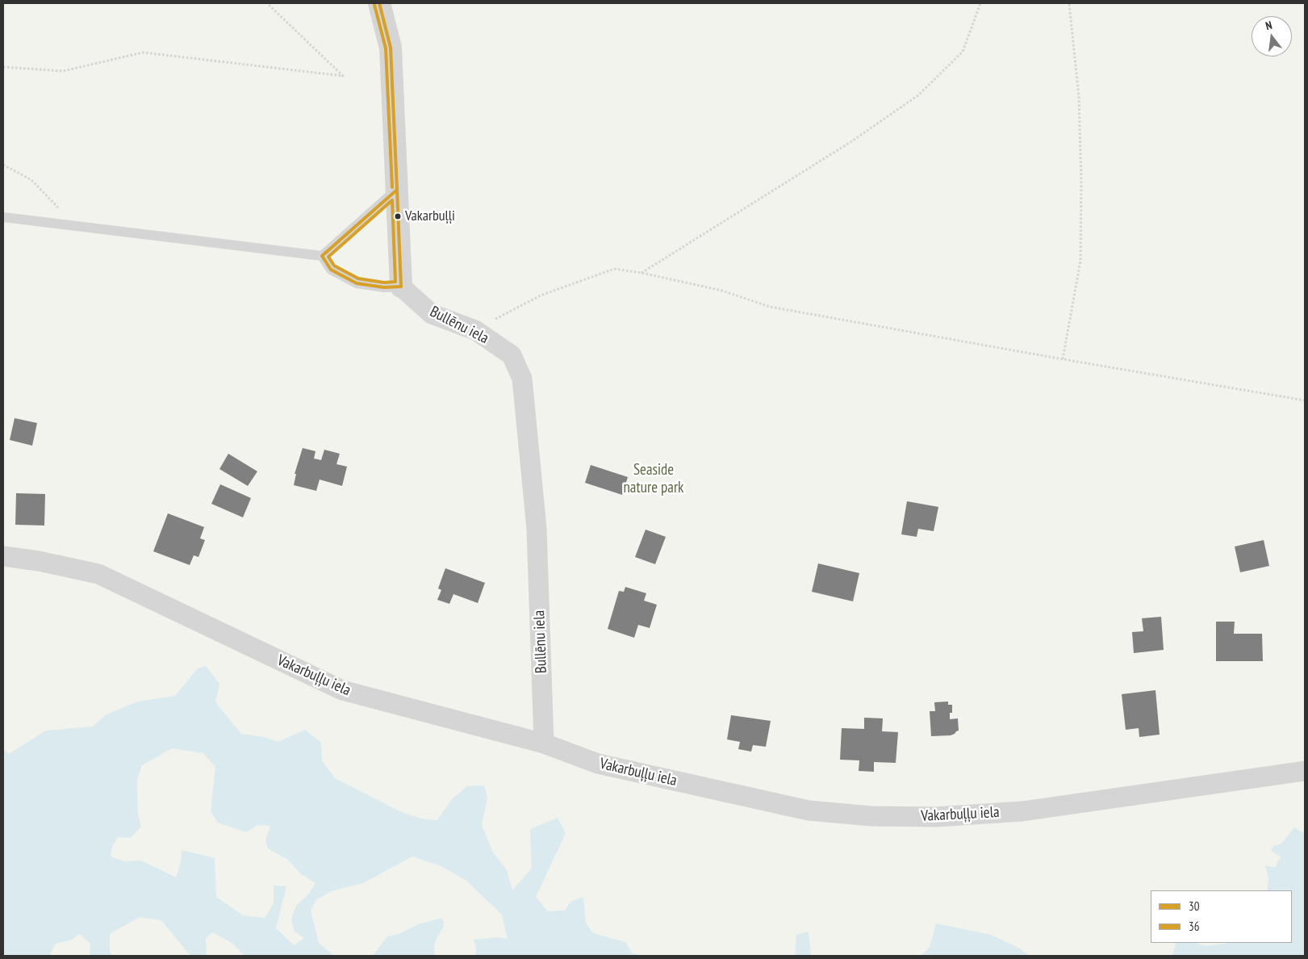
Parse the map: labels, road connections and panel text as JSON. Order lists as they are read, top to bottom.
{
  "streets": {
    "street": ["Bullēnu iela", "Vakarbuļļu iela"]
  },
  "crossings": [
    ["Bullēnu iela", "Vakarbuļļu iela"]
  ],
  "parks": ["Seaside nature park"],
  "places": ["Vakarbuļļi"],
  "lines": ["transit line 30", "transit line 36"],
  "legend": ["30", "36"],
  "north": "top"
}
